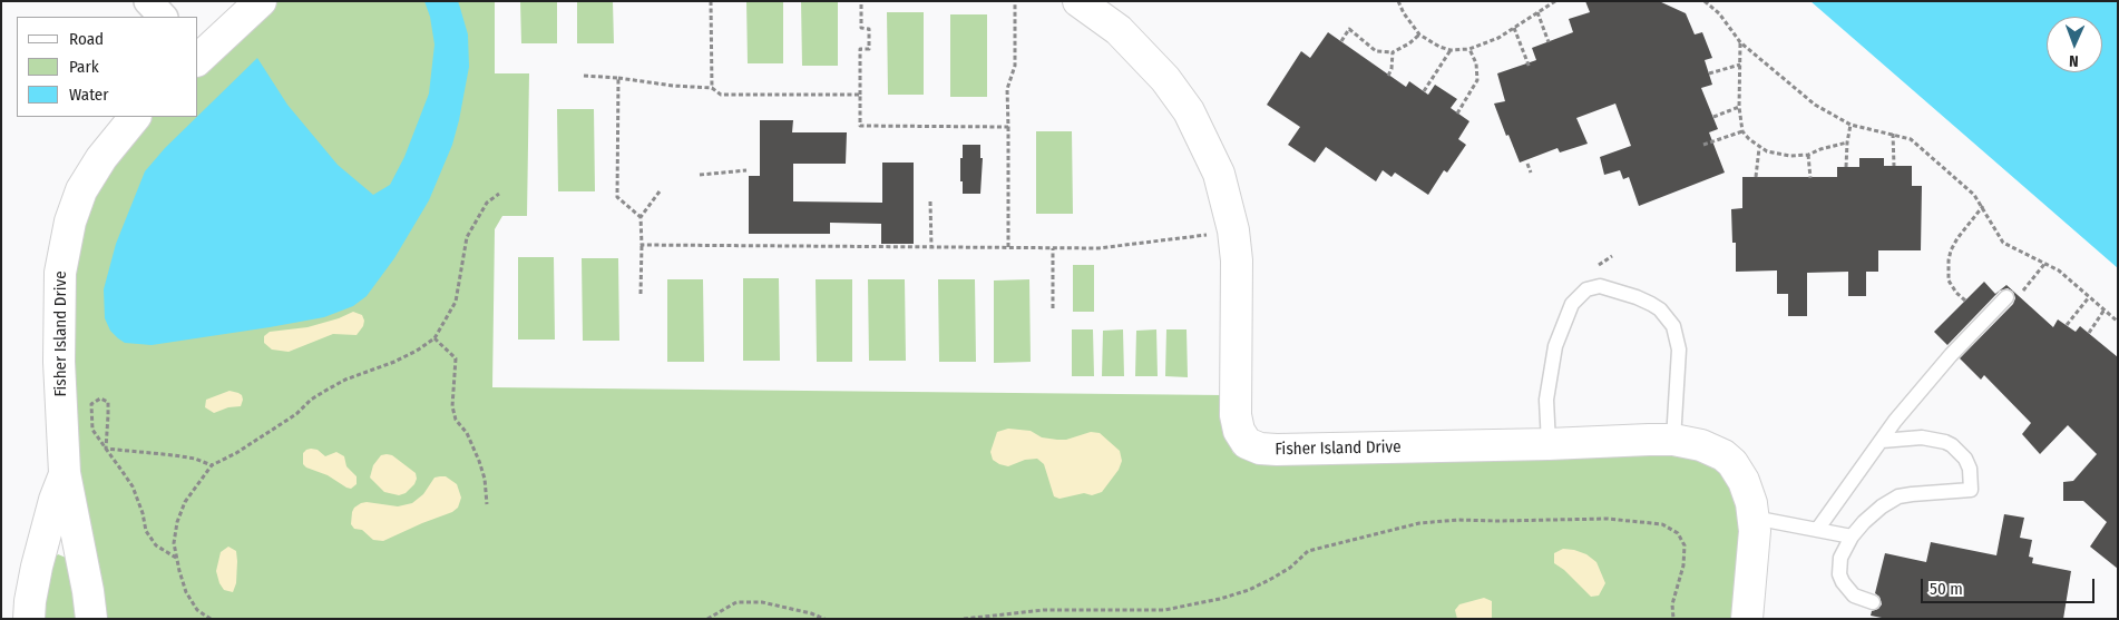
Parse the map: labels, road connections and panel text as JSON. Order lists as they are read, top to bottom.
{
  "streets": {
    "street": ["Fisher Island Drive"]
  },
  "legend": ["Road", "Park", "Water"],
  "scale_bar": "50 m",
  "north": "bottom"
}
